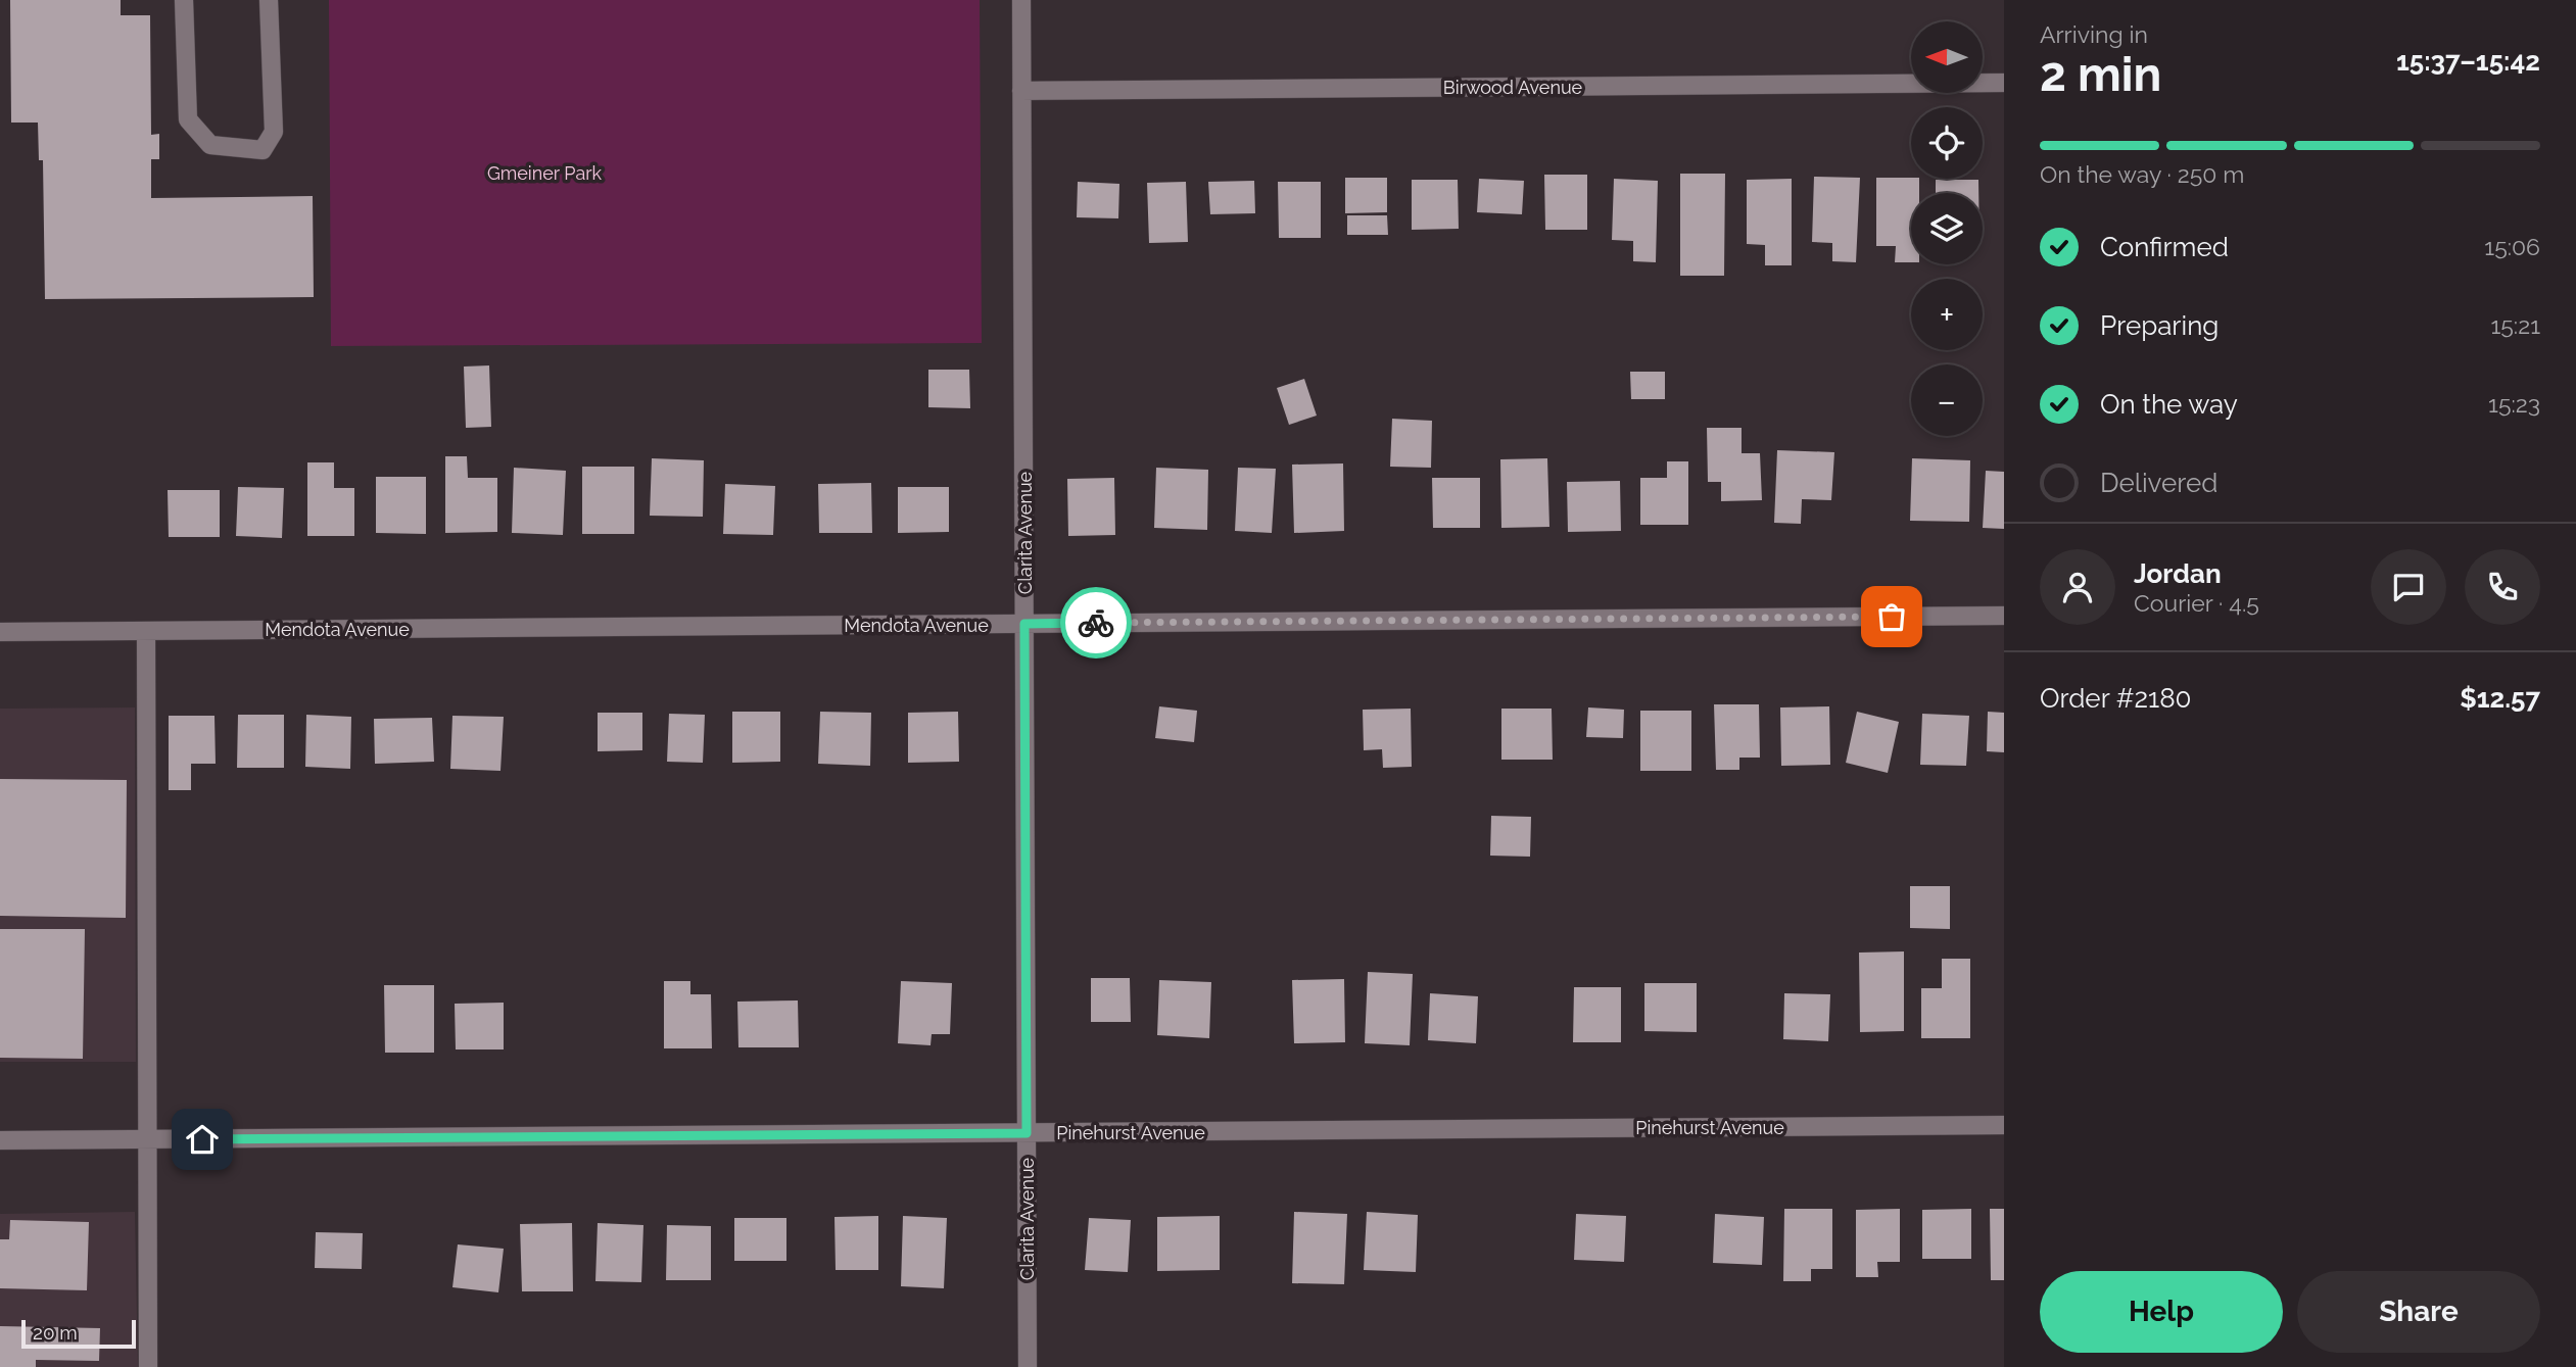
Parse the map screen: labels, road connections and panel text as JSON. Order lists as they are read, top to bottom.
{
  "streets": {
    "street": [
      "Birwood Avenue",
      "Clarita Avenue",
      "Mendota Avenue",
      "Pinehurst Avenue"
    ]
  },
  "crossings": [
    ["Birwood Avenue", "Clarita Avenue"],
    ["Clarita Avenue", "Mendota Avenue"],
    ["Clarita Avenue", "Pinehurst Avenue"]
  ],
  "parks": ["Gmeiner Park"],
  "scale_bar": "20 m",
  "north": "left",
  "page": {
    "heading": ["2 min", "Arriving in", "15:37–15:42"],
    "panel": [
      "Jordan",
      "Courier · 4.5",
      "Order #2180",
      "$12.57"
    ],
    "map_buttons": ["+", "−"],
    "bar": "On the way · 250 m",
    "list": [
      ["Confirmed", "15:06"],
      ["Preparing", "15:21"],
      ["On the way", "15:23"],
      "Delivered"
    ],
    "buttons": ["Help", "Share"],
    "scale": "20 m"
  }
}
